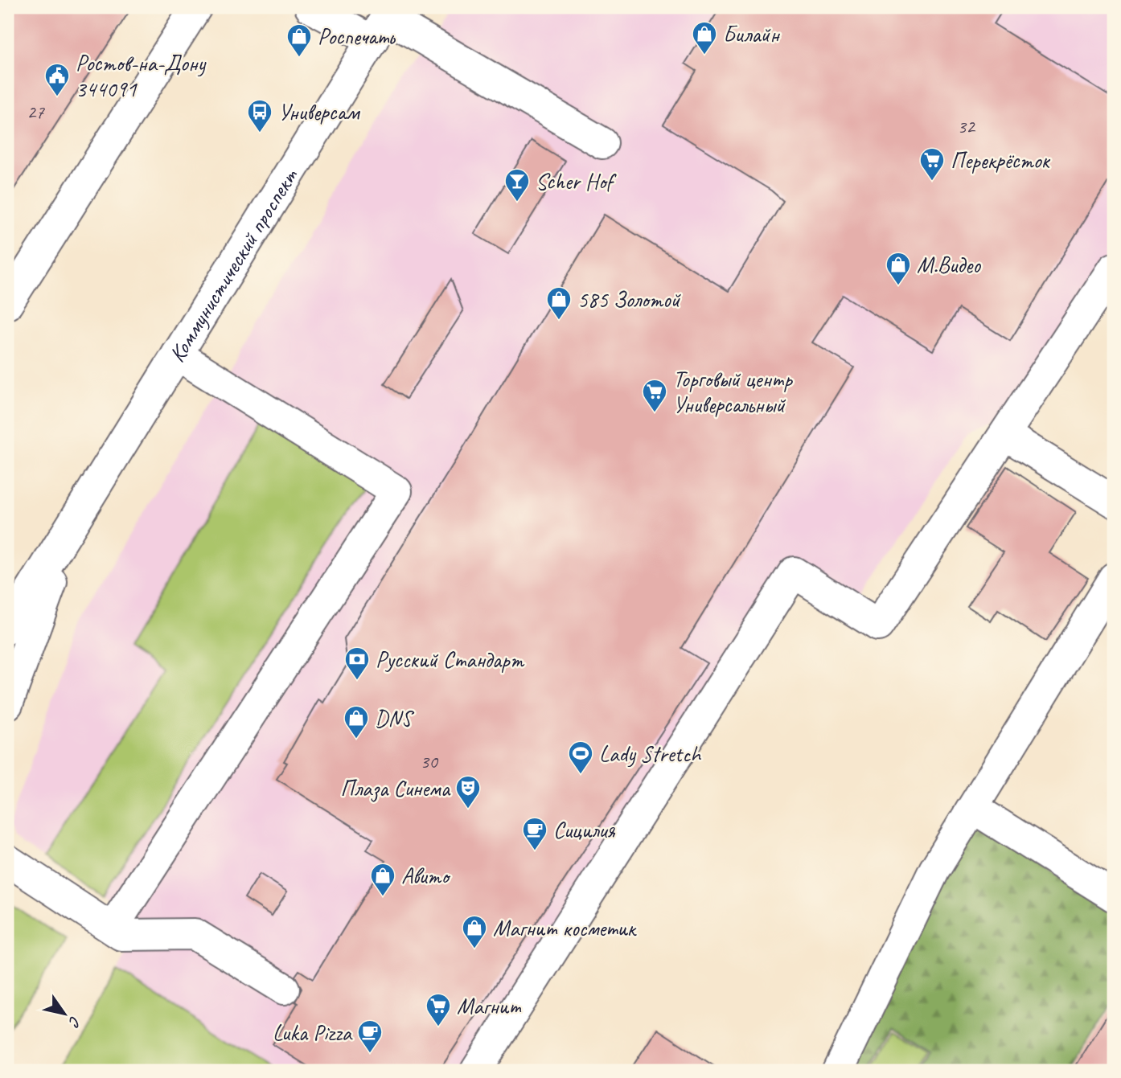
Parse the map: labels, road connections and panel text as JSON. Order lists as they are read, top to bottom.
{
  "streets": {
    "main road": ["Коммунистический проспект"]
  },
  "places": {
    "shop": [
      "Билайн",
      "Роспечать",
      "М.Видео",
      "585 Золотой",
      "DNS",
      "Авито",
      "Магнит косметик"
    ],
    "public building": ["Ростов-на-Дону 344091"],
    "bus stop": ["Универсам"],
    "supermarket": ["Перекрёсток", "Торговый центр Универсальный", "Магнит"],
    "bar": ["Scher Hof"],
    "bank": ["Русский Стандарт"],
    "sports": ["Lady Stretch"],
    "theatre": ["Плаза Синема"],
    "cafe": ["Сицилия", "Luka Pizza"]
  },
  "house_numbers": ["27", "32", "30"],
  "north": "bottom right"
}
